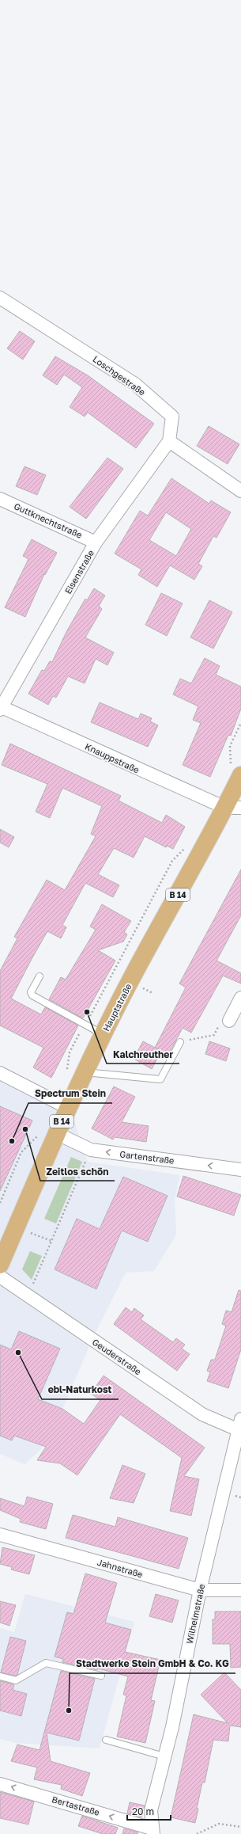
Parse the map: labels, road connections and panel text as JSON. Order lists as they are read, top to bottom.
{
  "streets": {
    "main road": ["B 14", "Hauptstraße"],
    "street": [
      "Loschgestraße",
      "Guttknechtstraße",
      "Eisenstraße",
      "Knauppstraße",
      "Gartenstraße",
      "Geuderstraße",
      "Jahnstraße",
      "Wilhelmstraße",
      "Bertastraße"
    ]
  },
  "crossings": [
    ["Loschgestraße", "Eisenstraße"],
    ["Guttknechtstraße", "Eisenstraße"],
    ["Eisenstraße", "Knauppstraße"],
    ["Knauppstraße", "Hauptstraße"],
    ["Hauptstraße", "Gartenstraße"],
    ["Geuderstraße", "Wilhelmstraße"],
    ["Jahnstraße", "Wilhelmstraße"],
    ["Wilhelmstraße", "Bertastraße"]
  ],
  "one_way": ["Gartenstraße", "Bertastraße"],
  "places": [
    "Kalchreuther",
    "Zeitlos schön",
    "Spectrum Stein",
    "ebl-Naturkost",
    "Stadtwerke Stein GmbH & Co. KG"
  ],
  "scale_bar": "20 m"
}
